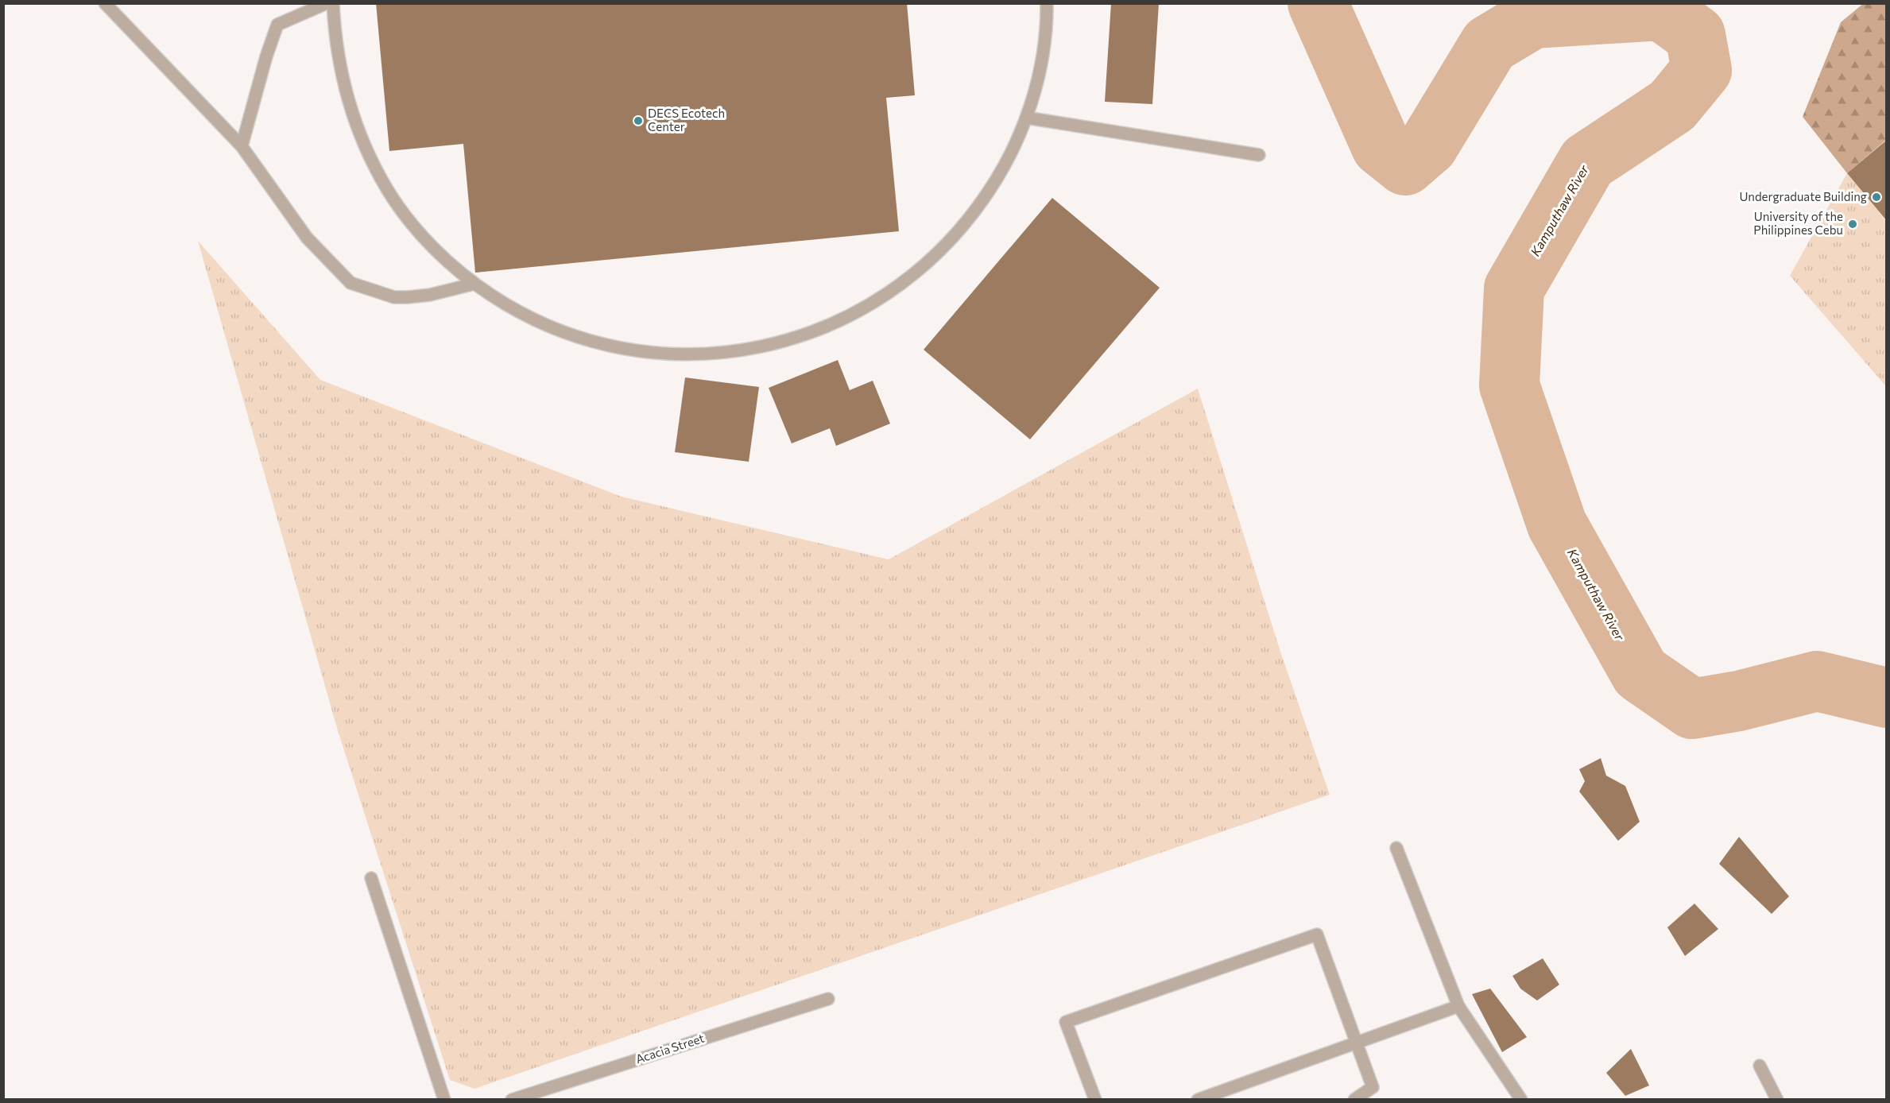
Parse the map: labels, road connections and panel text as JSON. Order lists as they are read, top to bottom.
{
  "streets": {
    "street": ["Acacia Street"]
  },
  "water": ["Kamputhaw River"],
  "places": ["DECS Ecotech Center", "Undergraduate Building", "University of the Philippines Cebu"]
}
